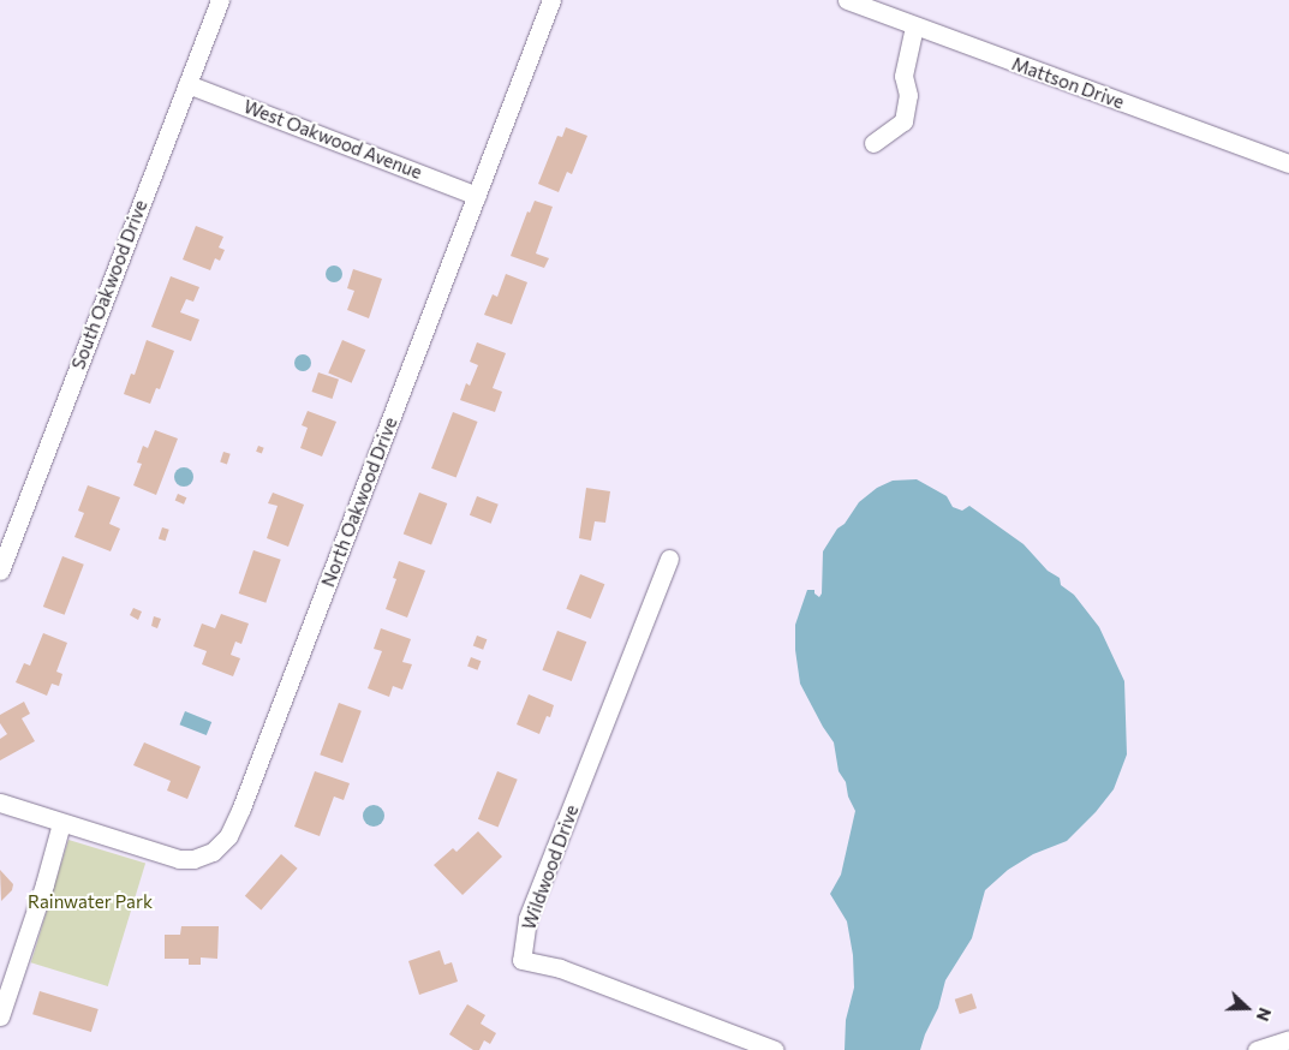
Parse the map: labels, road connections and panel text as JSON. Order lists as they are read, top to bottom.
{
  "streets": {
    "street": [
      "Mattson Drive",
      "West Oakwood Avenue",
      "South Oakwood Drive",
      "North Oakwood Drive",
      "Wildwood Drive"
    ]
  },
  "crossings": [
    ["West Oakwood Avenue", "South Oakwood Drive"],
    ["West Oakwood Avenue", "North Oakwood Drive"]
  ],
  "parks": ["Rainwater Park"],
  "north": "right"
}
